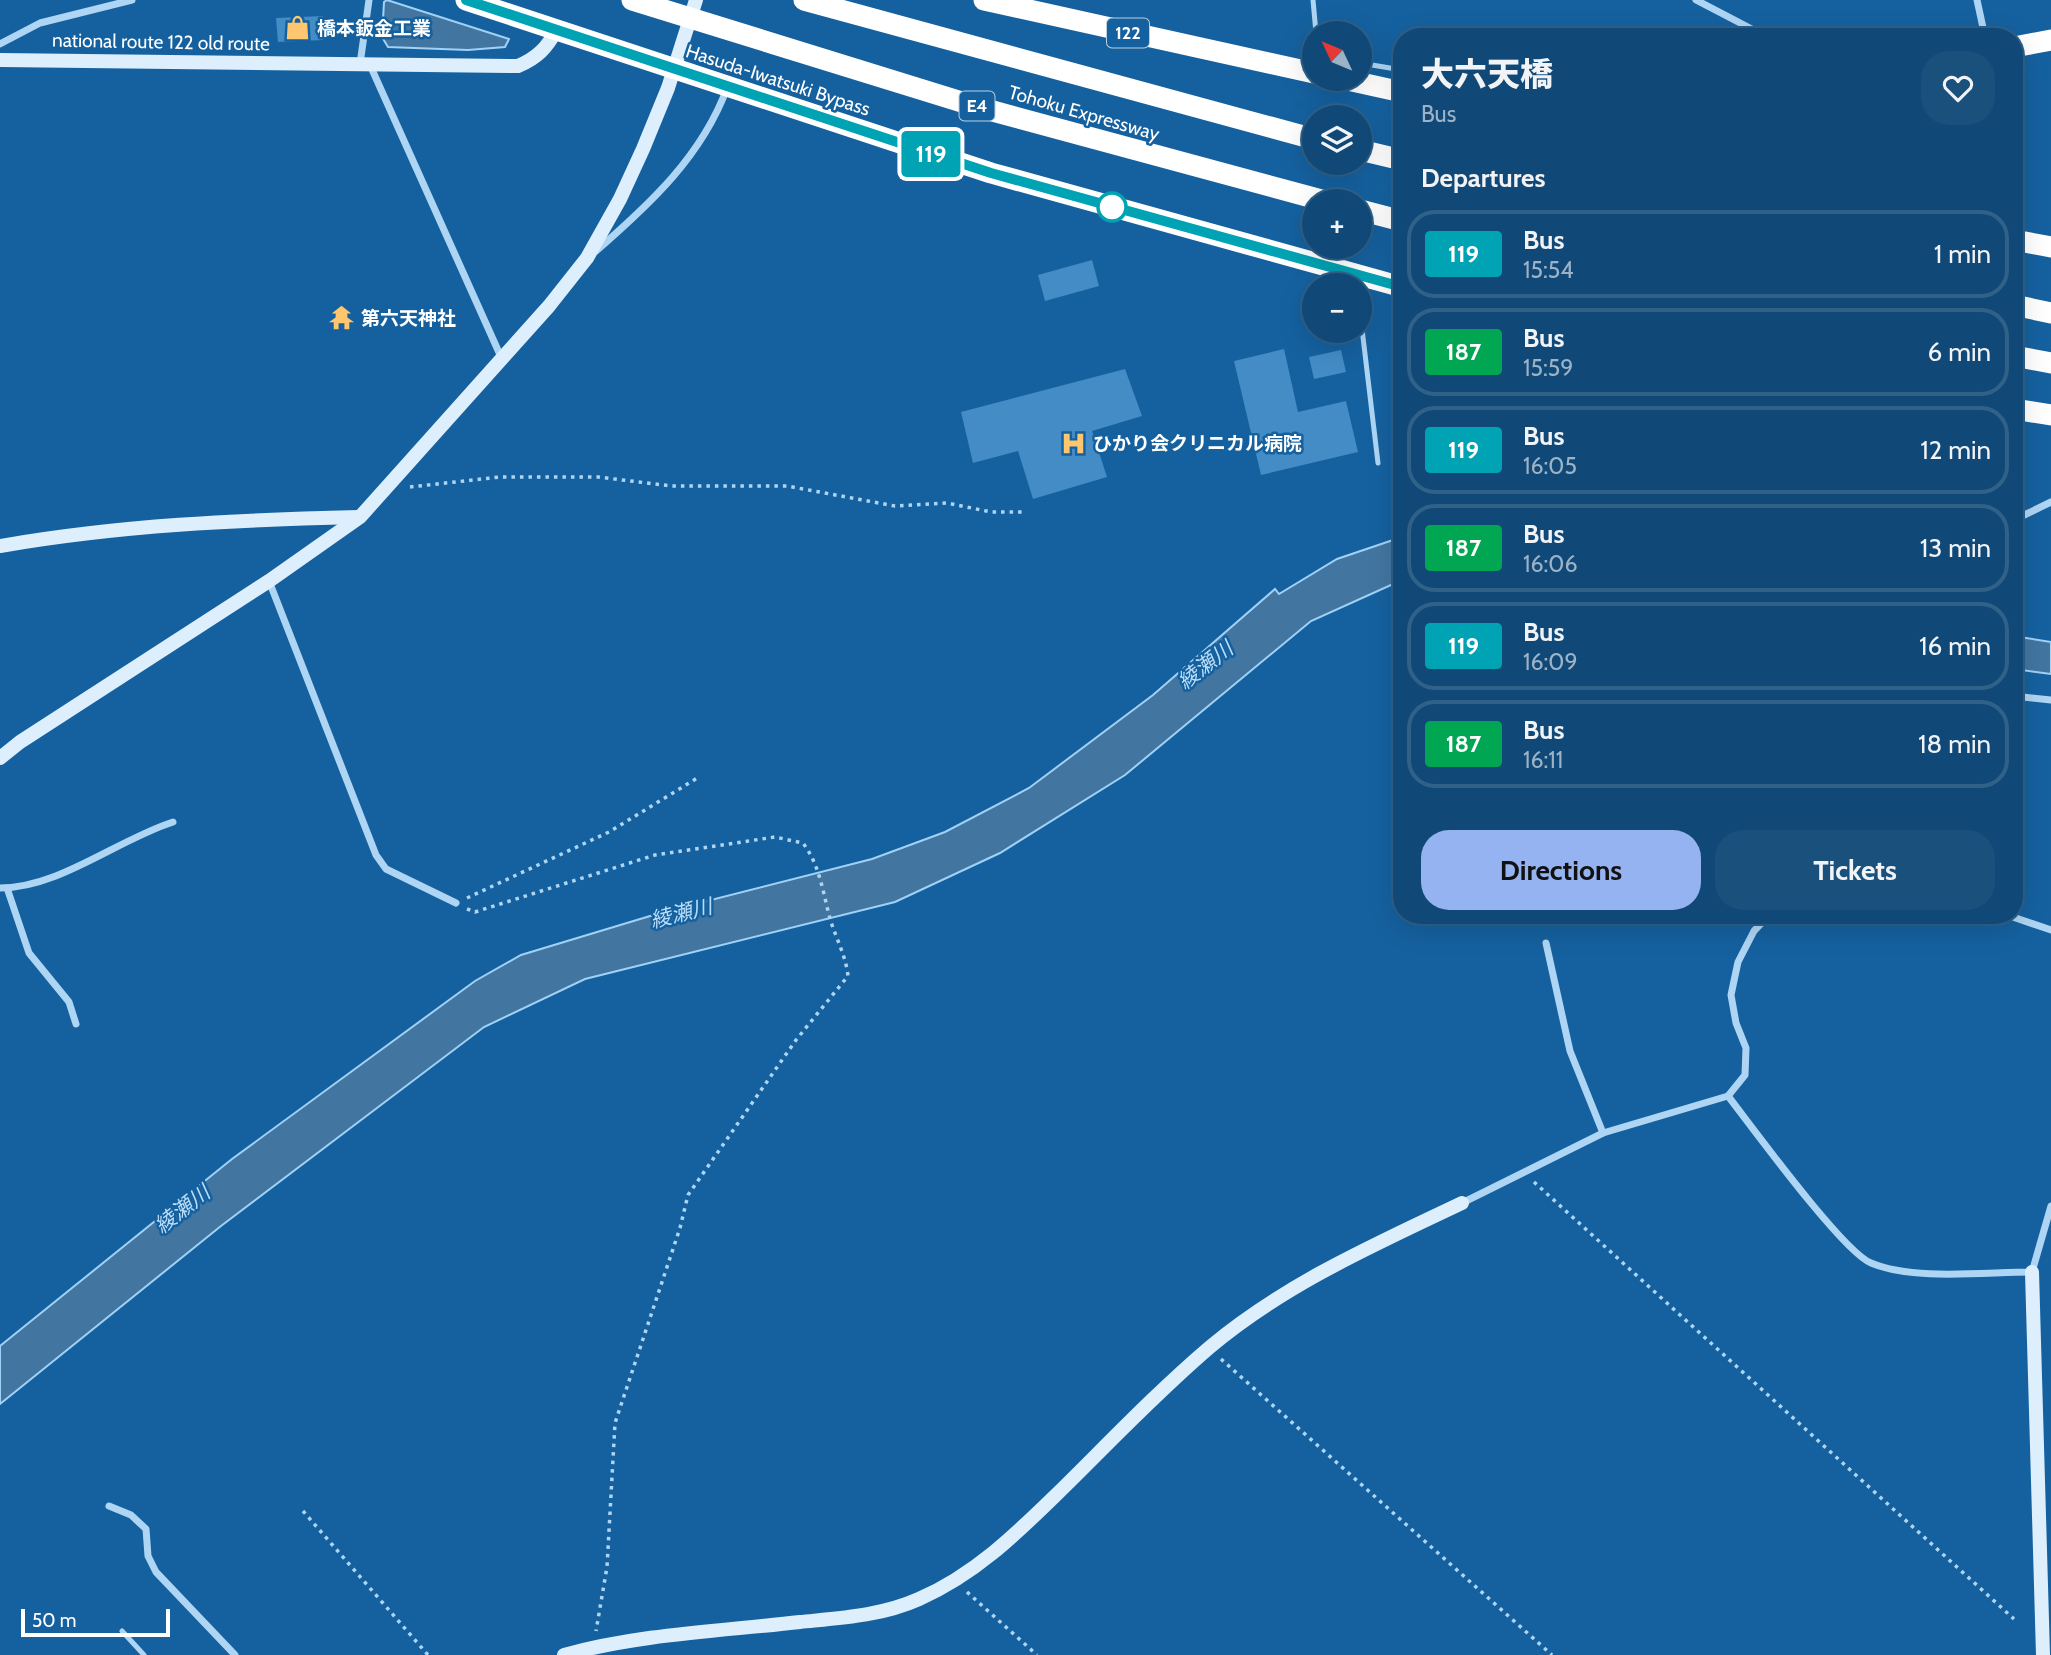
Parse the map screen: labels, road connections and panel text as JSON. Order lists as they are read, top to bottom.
{
  "streets": {
    "highway": [
      "122",
      "Hasuda-Iwatsuki Bypass",
      "E4",
      "Tohoku Expressway"
    ],
    "street": ["national route 122 old route"]
  },
  "crossings": [
    ["national route 122 old route", "Hasuda-Iwatsuki Bypass"]
  ],
  "water": ["綾瀬川"],
  "places": {
    "shop": ["橋本鈑金工業"],
    "temple": ["第六天神社"],
    "hospital": ["ひかり会クリニカル病院"]
  },
  "lines": ["bus line 119"],
  "scale_bar": "50 m",
  "north": "top left",
  "page": {
    "on_map": "119",
    "map_buttons": ["+", "−"],
    "heading": [
      ["大六天橋", "Bus"],
      "Departures"
    ],
    "list": [
      {
        "mark": "119",
        "name": "Bus",
        "note": "15:54",
        "value": "1 min"
      },
      {
        "mark": "187",
        "name": "Bus",
        "note": "15:59",
        "value": "6 min"
      },
      {
        "mark": "119",
        "name": "Bus",
        "note": "16:05",
        "value": "12 min"
      },
      {
        "mark": "187",
        "name": "Bus",
        "note": "16:06",
        "value": "13 min"
      },
      {
        "mark": "119",
        "name": "Bus",
        "note": "16:09",
        "value": "16 min"
      },
      {
        "mark": "187",
        "name": "Bus",
        "note": "16:11",
        "value": "18 min"
      }
    ],
    "buttons": ["Directions", "Tickets"],
    "scale": "50 m"
  }
}
